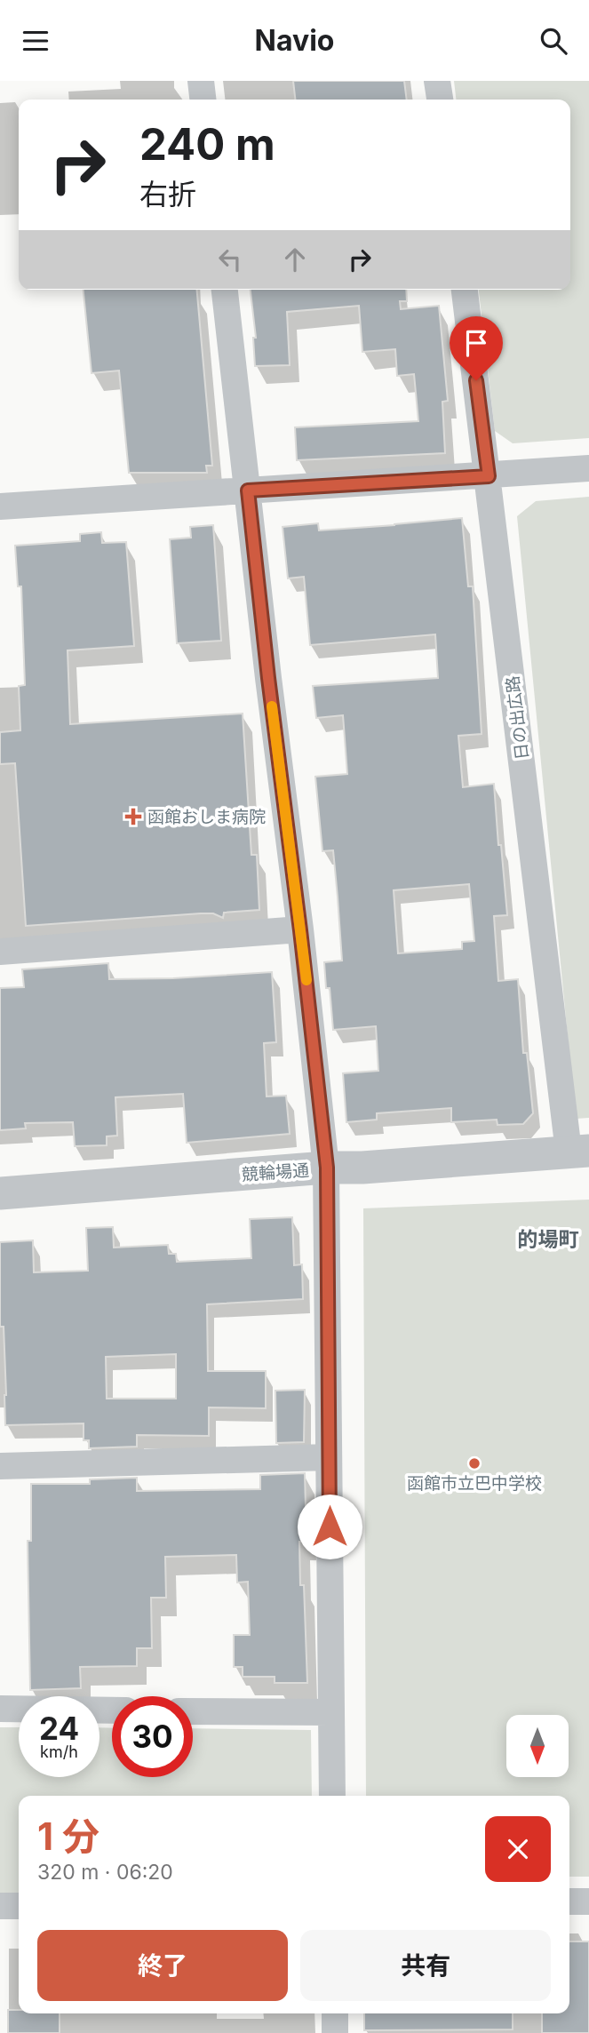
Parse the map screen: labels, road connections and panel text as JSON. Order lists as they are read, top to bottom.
{
  "streets": {
    "street": ["日の出広路", "競輪場通"]
  },
  "crossings": [
    ["日の出広路", "競輪場通"]
  ],
  "districts": ["的場町"],
  "places": {
    "health": ["函館おしま病院"],
    "other": ["函館市立巴中学校"]
  },
  "north": "bottom",
  "page": {
    "header": "Navio",
    "turn": ["240 m", "右折"],
    "speed": "24 km/h",
    "limit": "30",
    "heading": ["1 分", "320 m · 06:20"],
    "buttons": ["終了", "共有"]
  }
}
